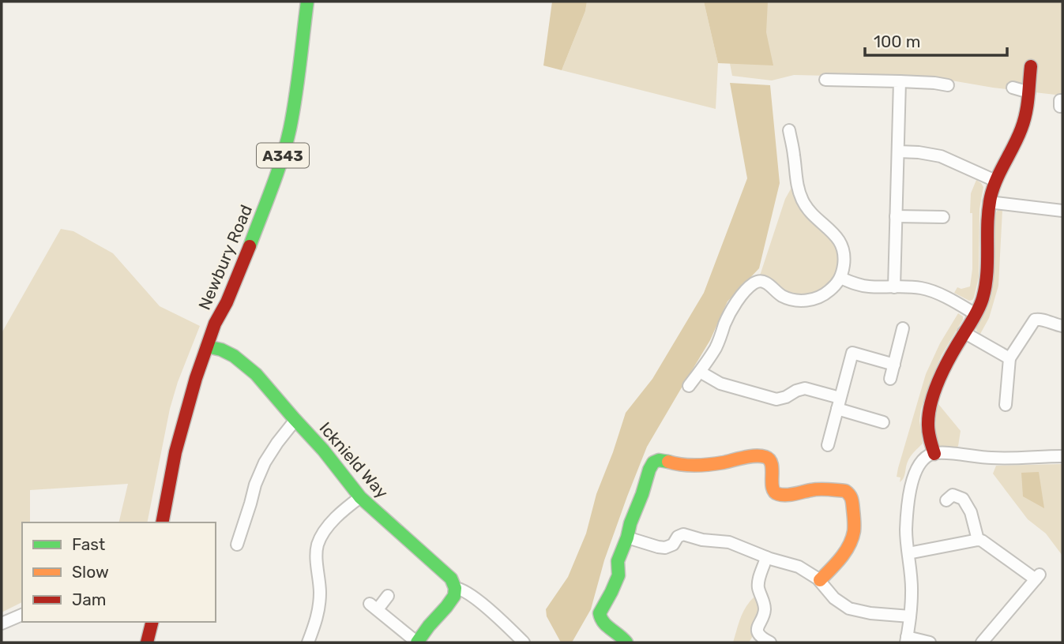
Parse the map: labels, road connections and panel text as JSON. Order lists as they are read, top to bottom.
{
  "streets": {
    "street": ["A343", "Newbury Road", "Icknield Way"]
  },
  "crossings": [
    ["Newbury Road", "Icknield Way"]
  ],
  "legend": ["Fast", "Slow", "Jam"],
  "scale_bar": "100 m"
}
